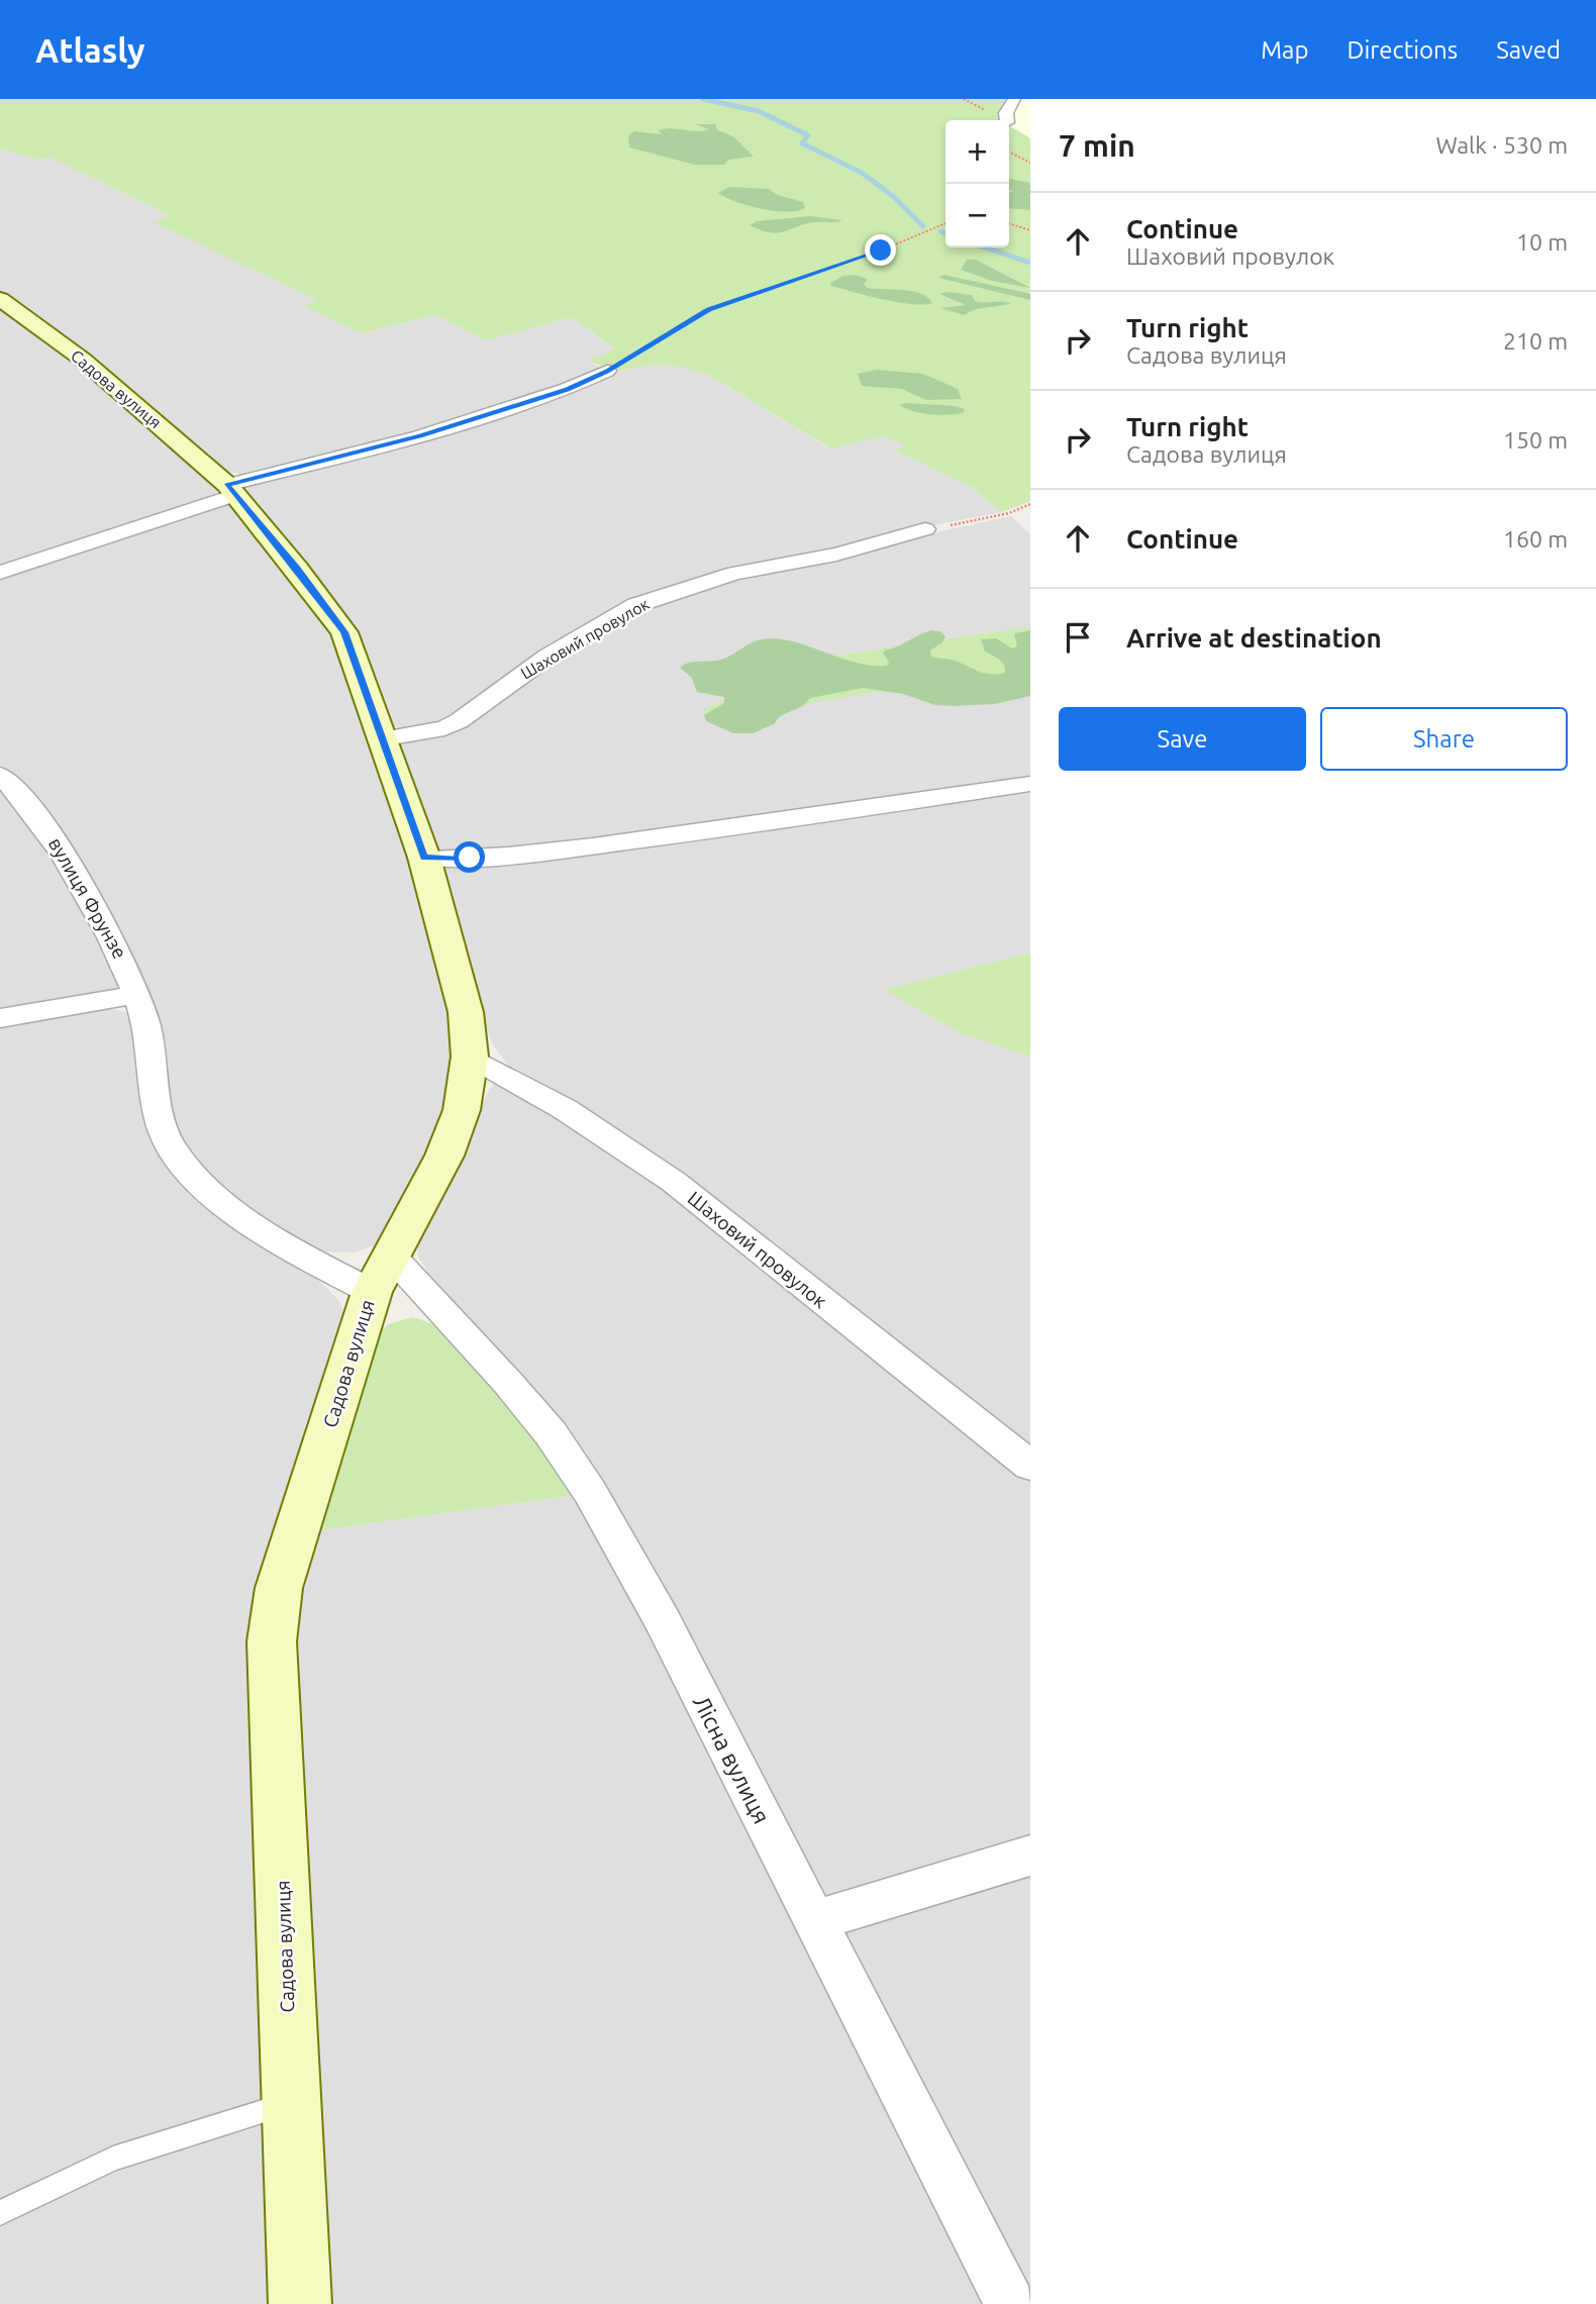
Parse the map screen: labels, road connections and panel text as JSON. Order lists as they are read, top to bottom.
{
  "streets": {
    "street": [
      "Садова вулиця",
      "Шаховий провулок",
      "вулиця Фрунзе",
      "Лісна вулиця"
    ]
  },
  "crossings": [
    ["Садова вулиця", "Шаховий провулок"],
    ["Садова вулиця", "вулиця Фрунзе"],
    ["Садова вулиця", "Лісна вулиця"]
  ],
  "page": {
    "header": "Atlasly",
    "nav": ["Map", "Directions", "Saved"],
    "heading": ["7 min", "Walk · 530 m"],
    "map_buttons": ["+", "−"],
    "list": [
      ["Continue", "Шаховий провулок", "10 m"],
      ["Turn right", "Садова вулиця", "210 m"],
      ["Turn right", "Садова вулиця", "150 m"],
      ["Continue", "160 m"],
      "Arrive at destination"
    ],
    "buttons": ["Save", "Share"]
  }
}
